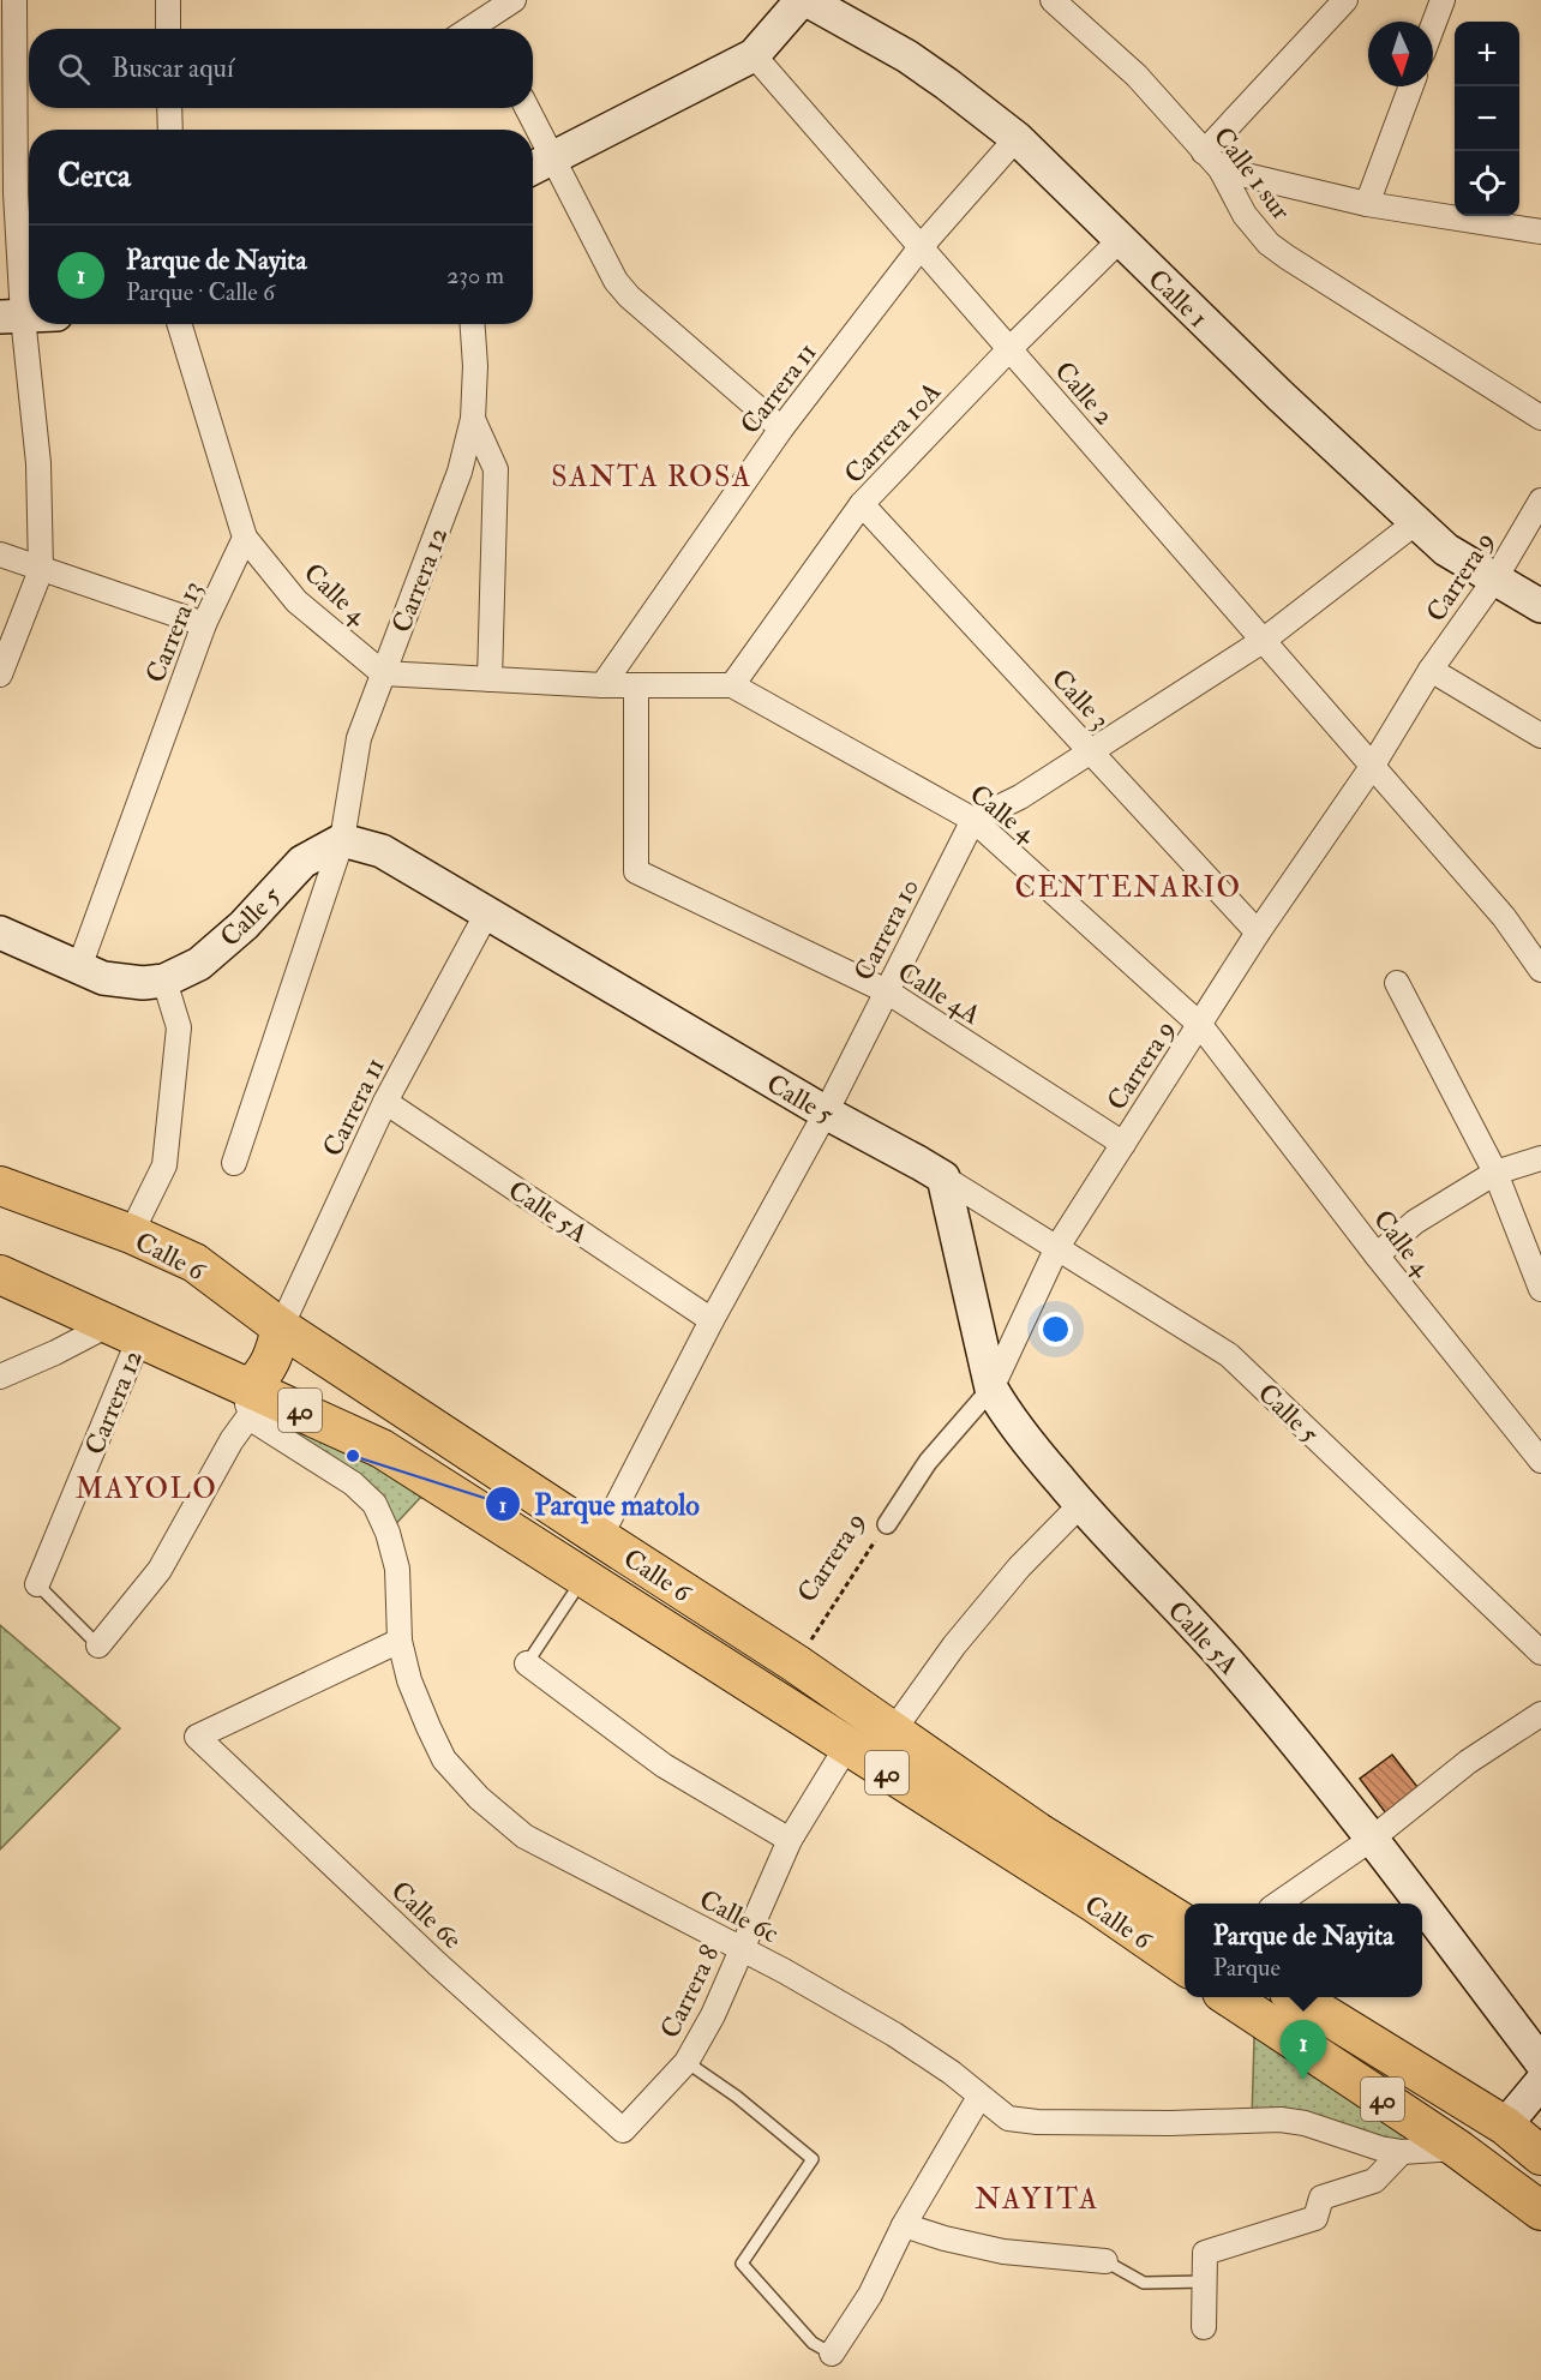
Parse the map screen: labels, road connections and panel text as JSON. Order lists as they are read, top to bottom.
{
  "streets": {
    "highway": ["Calle 6", "40"],
    "main road": ["Calle 1", "Calle 5", "Calle 5A"],
    "street": [
      "Calle 1 sur",
      "Carrera 11",
      "Calle 2",
      "Carrera 10A",
      "Carrera 9",
      "Carrera 12",
      "Calle 4",
      "Carrera 13",
      "Calle 3",
      "Carrera 10",
      "Calle 4A",
      "Calle 6e",
      "Calle 6c",
      "Carrera 8"
    ]
  },
  "crossings": [
    ["Calle 1", "Carrera 11"],
    ["Calle 1", "Carrera 10A"],
    ["Calle 1", "Carrera 9"],
    ["Carrera 11", "Calle 2"],
    ["Carrera 11", "Calle 4"],
    ["Carrera 11", "Calle 5"],
    ["Carrera 11", "Calle 5A"],
    ["Carrera 11", "Calle 6"],
    ["Calle 2", "Carrera 10A"],
    ["Calle 2", "Carrera 9"],
    ["Carrera 10A", "Calle 4"],
    ["Carrera 10A", "Calle 3"],
    ["Carrera 9", "Calle 4"],
    ["Carrera 9", "Calle 3"],
    ["Carrera 9", "Calle 5"],
    ["Carrera 9", "Calle 4A"],
    ["Carrera 9", "Calle 5A"],
    ["Carrera 9", "Calle 6"],
    ["Carrera 12", "Calle 4"],
    ["Carrera 12", "Calle 5"],
    ["Carrera 12", "Calle 6"],
    ["Calle 4", "Carrera 13"],
    ["Calle 4", "Carrera 10"],
    ["Calle 4", "Calle 4A"],
    ["Carrera 13", "Calle 5"],
    ["Calle 5", "Carrera 10"],
    ["Calle 5", "Calle 5A"],
    ["Carrera 10", "Calle 4A"],
    ["Carrera 10", "Calle 5A"],
    ["Carrera 10", "Calle 6"],
    ["Calle 6", "Calle 6c"],
    ["Calle 6", "Carrera 8"],
    ["40", "Calle 6c"],
    ["Calle 6e", "Calle 6c"],
    ["Calle 6e", "Carrera 8"],
    ["Calle 6c", "Carrera 8"]
  ],
  "districts": [
    "SANTA ROSA",
    "CENTENARIO",
    "MAYOLO",
    "NAYITA"
  ],
  "places": ["Parque matolo"],
  "north": "bottom",
  "page": {
    "map_buttons": ["+", "−"],
    "search": "Buscar aquí",
    "heading": "Cerca",
    "list": [
      {
        "mark": "1",
        "name": "Parque de Nayita",
        "note": "Parque · Calle 6",
        "value": "230 m"
      }
    ],
    "popup": ["Parque de Nayita", "Parque"],
    "pins": "1"
  }
}
